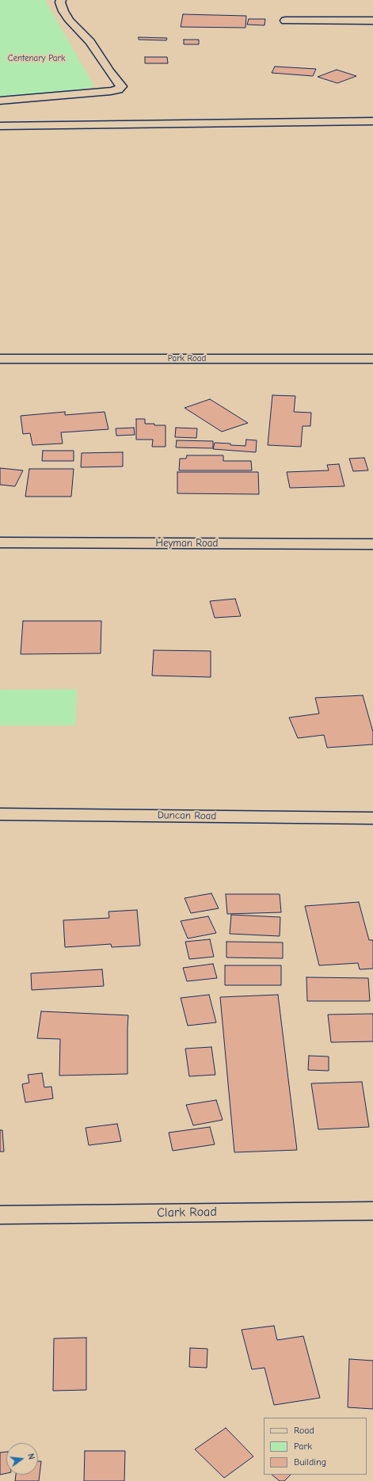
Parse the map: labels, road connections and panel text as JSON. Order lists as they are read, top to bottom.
{
  "streets": {
    "street": [
      "Park Road",
      "Heyman Road",
      "Duncan Road",
      "Clark Road"
    ]
  },
  "parks": ["Centenary Park"],
  "legend": ["Road", "Park", "Building"],
  "north": "right"
}
